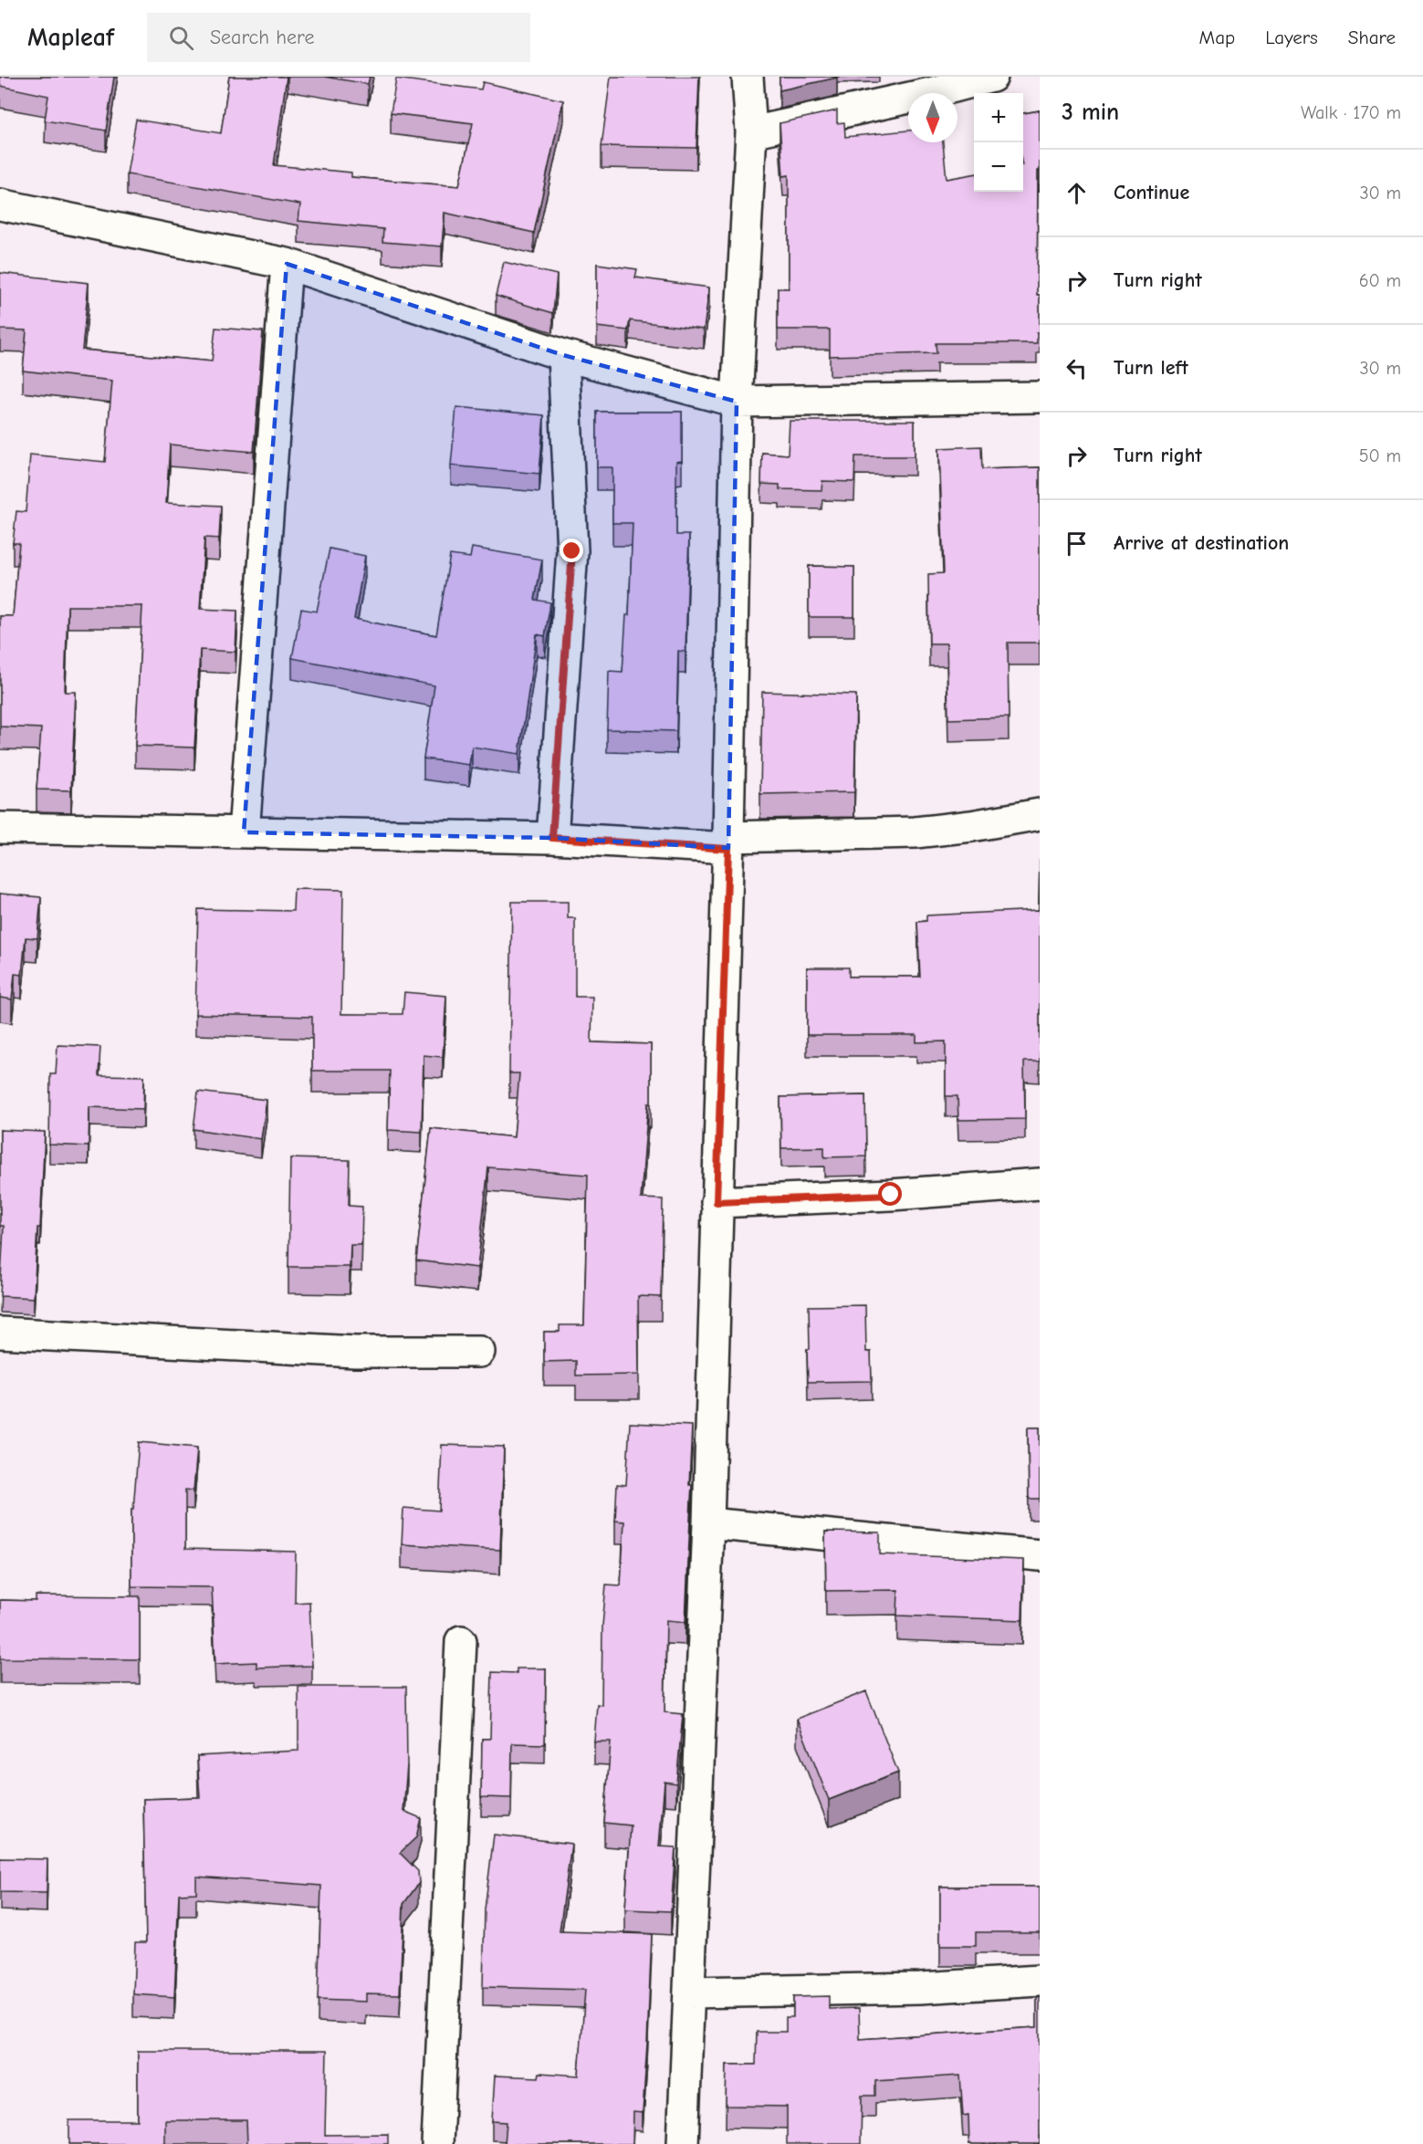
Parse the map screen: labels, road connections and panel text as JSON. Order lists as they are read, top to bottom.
{
  "north": "bottom",
  "page": {
    "header": "Mapleaf",
    "search": "Search here",
    "nav": ["Map", "Layers", "Share"],
    "heading": ["3 min", "Walk · 170 m"],
    "map_buttons": ["+", "−"],
    "list": [
      ["Continue", "30 m"],
      ["Turn right", "60 m"],
      ["Turn left", "30 m"],
      ["Turn right", "50 m"],
      "Arrive at destination"
    ]
  }
}
